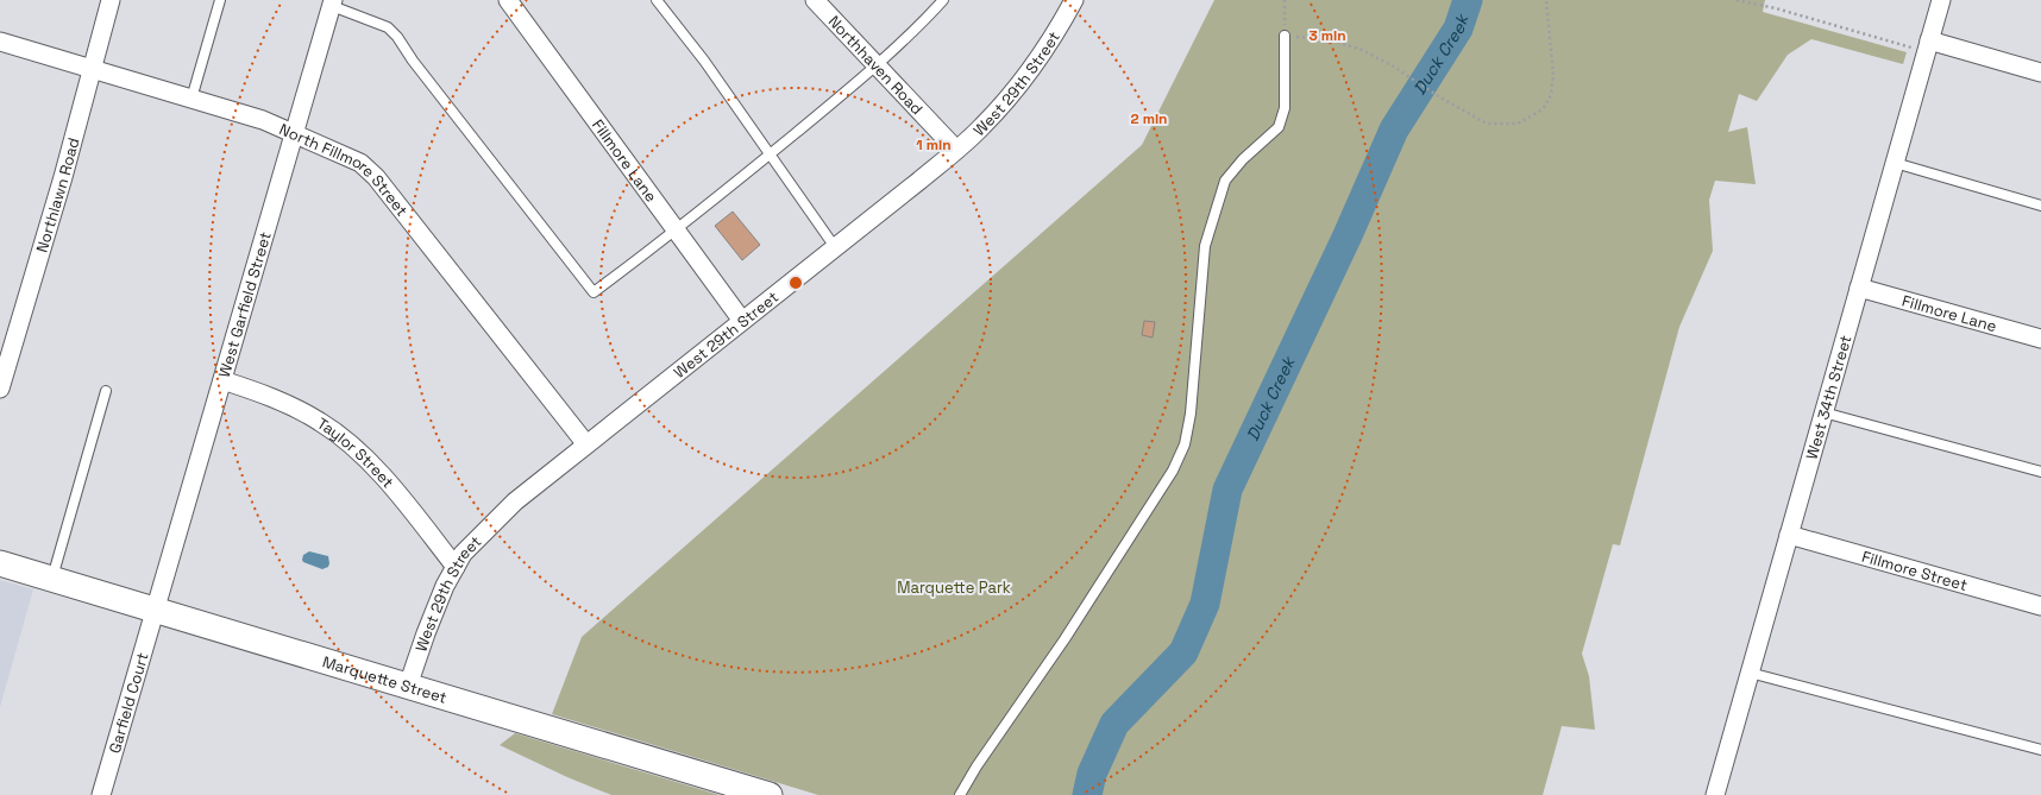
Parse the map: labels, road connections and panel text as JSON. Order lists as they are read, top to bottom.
{
  "streets": {
    "main road": ["Marquette Street"],
    "street": [
      "Northhaven Road",
      "West 29th Street",
      "Fillmore Lane",
      "North Fillmore Street",
      "Northlawn Road",
      "West Garfield Street",
      "West 34th Street",
      "Taylor Street",
      "Fillmore Street",
      "Garfield Court"
    ]
  },
  "crossings": [
    ["Northhaven Road", "West 29th Street"],
    ["West 29th Street", "Fillmore Lane"],
    ["West 29th Street", "North Fillmore Street"],
    ["West 29th Street", "Taylor Street"],
    ["West 29th Street", "Marquette Street"],
    ["Fillmore Lane", "West 34th Street"],
    ["North Fillmore Street", "Northlawn Road"],
    ["North Fillmore Street", "West Garfield Street"],
    ["West Garfield Street", "Taylor Street"],
    ["West Garfield Street", "Marquette Street"],
    ["West Garfield Street", "Garfield Court"],
    ["West 34th Street", "Fillmore Street"],
    ["Marquette Street", "Garfield Court"]
  ],
  "water": ["Duck Creek"],
  "parks": ["Marquette Park"],
  "rings": ["3 min", "2 min", "1 min"]
}
